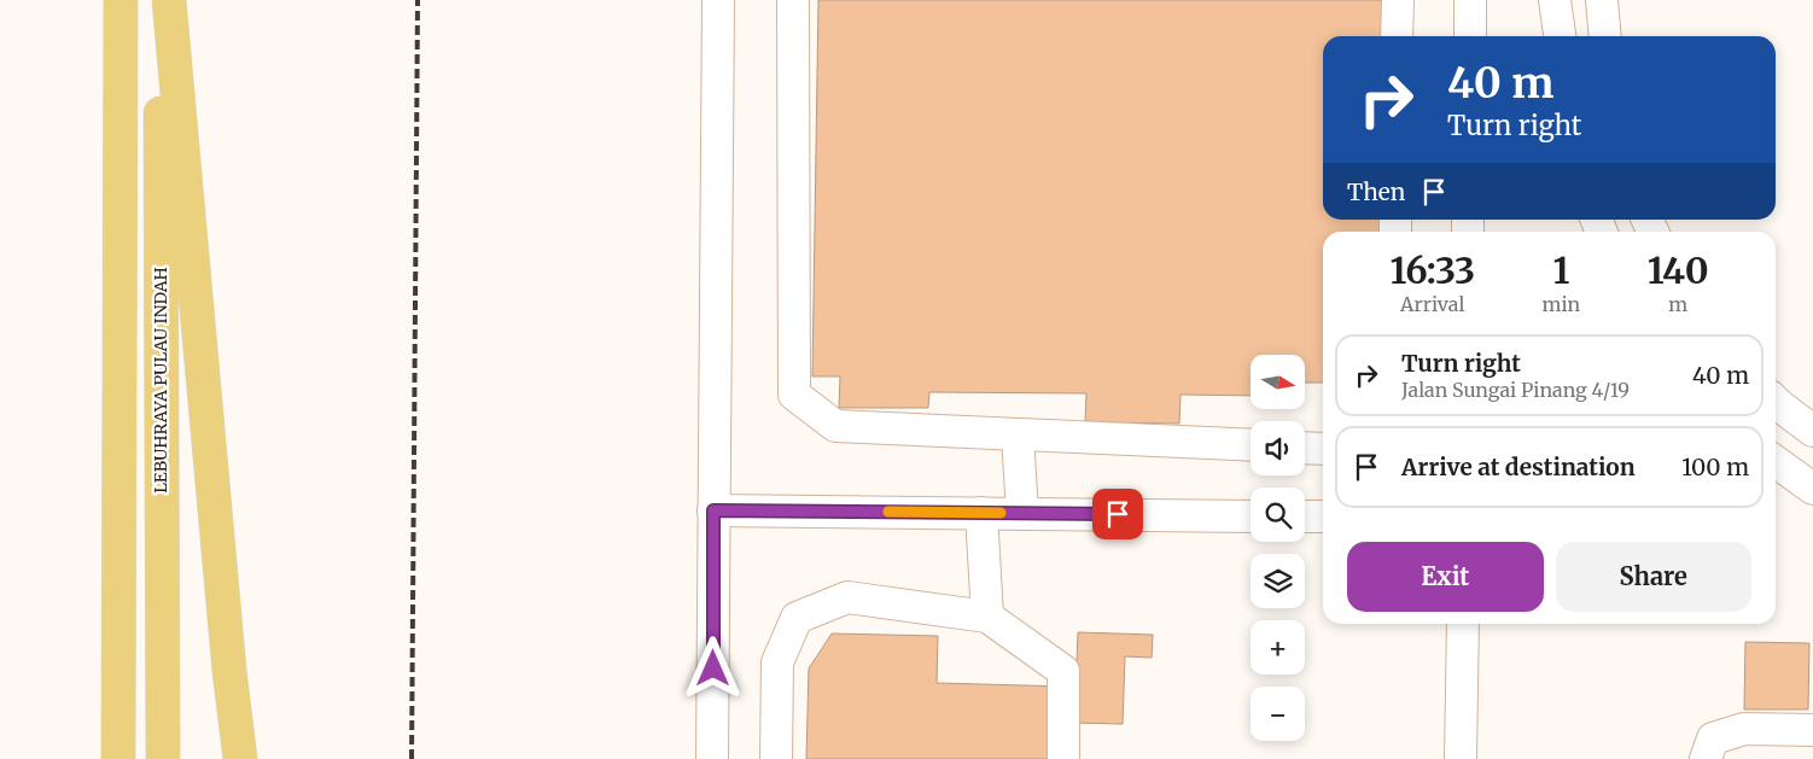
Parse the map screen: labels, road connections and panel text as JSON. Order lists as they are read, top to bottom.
{
  "streets": {
    "main road": ["LEBUHRAYA PULAU INDAH"]
  },
  "north": "right",
  "page": {
    "turn": ["40 m", "Turn right"],
    "then": "Then",
    "eta": [
      "16:33",
      "Arrival",
      "1",
      "min",
      "140",
      "m"
    ],
    "list": [
      {
        "name": "Turn right",
        "note": "Jalan Sungai Pinang 4/19",
        "value": "40 m"
      },
      {
        "name": "Arrive at destination",
        "value": "100 m"
      }
    ],
    "map_buttons": ["+", "−"],
    "buttons": ["Exit", "Share"]
  }
}
